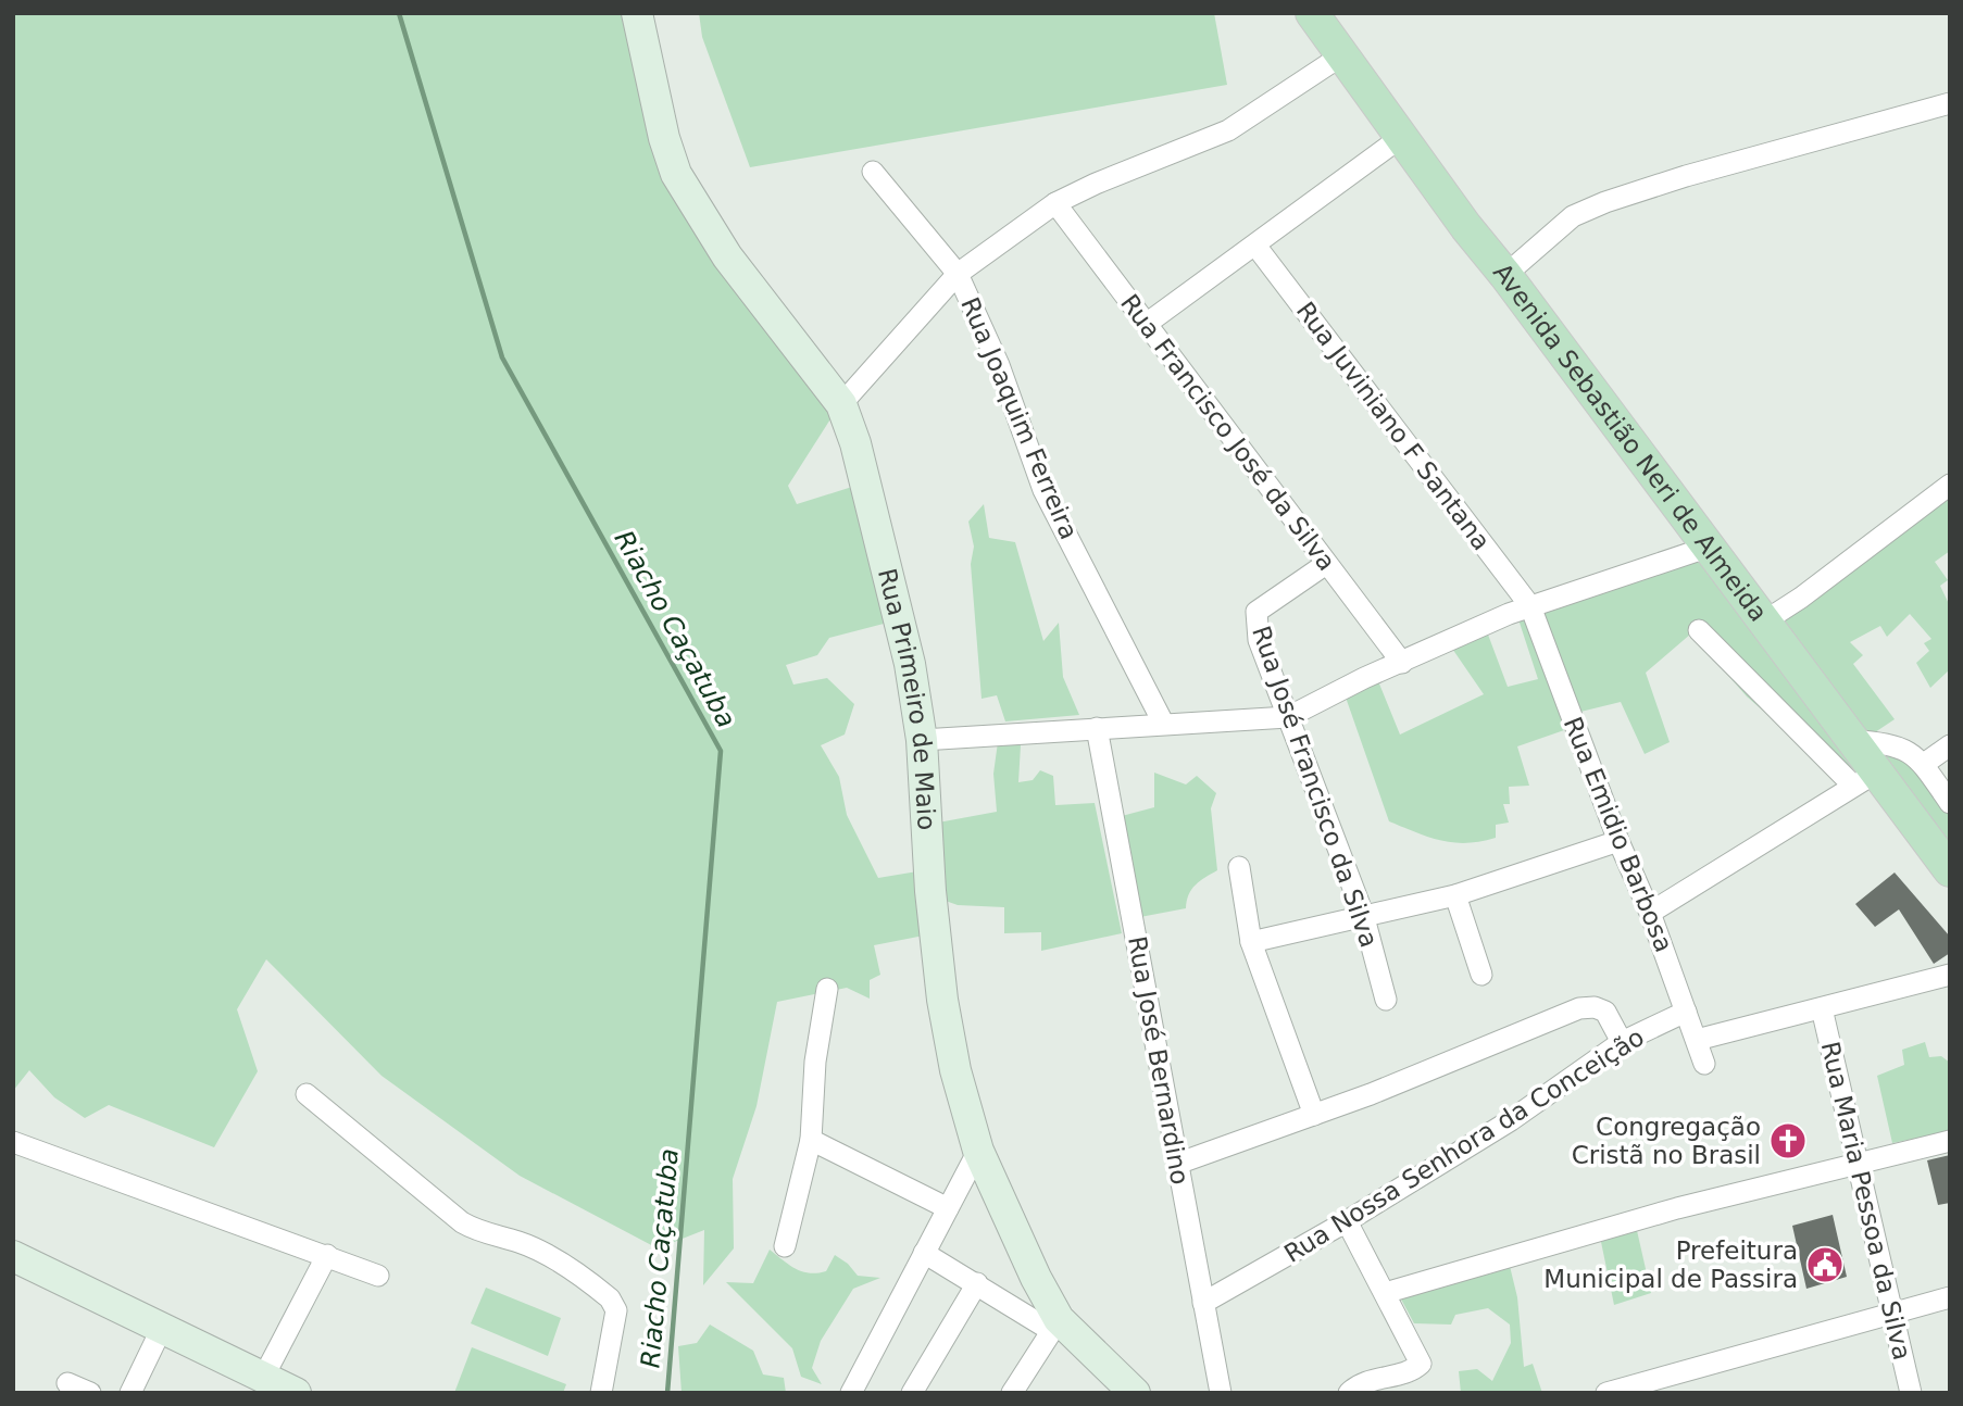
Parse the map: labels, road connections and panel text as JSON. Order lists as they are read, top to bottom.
{
  "streets": {
    "main road": ["Avenida Sebastião Neri de Almeida"],
    "street": [
      "Rua Joaquim Ferreira",
      "Rua Juviniano F Santana",
      "Rua Francisco José da Silva",
      "Rua Primeiro de Maio",
      "Rua José Francisco da Silva",
      "Rua Emidio Barbosa",
      "Rua José Bernardino",
      "Rua Nossa Senhora da Conceição",
      "Rua Maria Pessoa da Silva"
    ]
  },
  "crossings": [
    ["Rua Juviniano F Santana", "Rua Emidio Barbosa"],
    ["Rua Francisco José da Silva", "Rua José Francisco da Silva"],
    ["Rua Emidio Barbosa", "Rua Nossa Senhora da Conceição"],
    ["Rua José Bernardino", "Rua Nossa Senhora da Conceição"]
  ],
  "water": ["Riacho Caçatuba"],
  "places": {
    "church": ["Congregação Cristã no Brasil"],
    "public building": ["Prefeitura Municipal de Passira"]
  }
}
